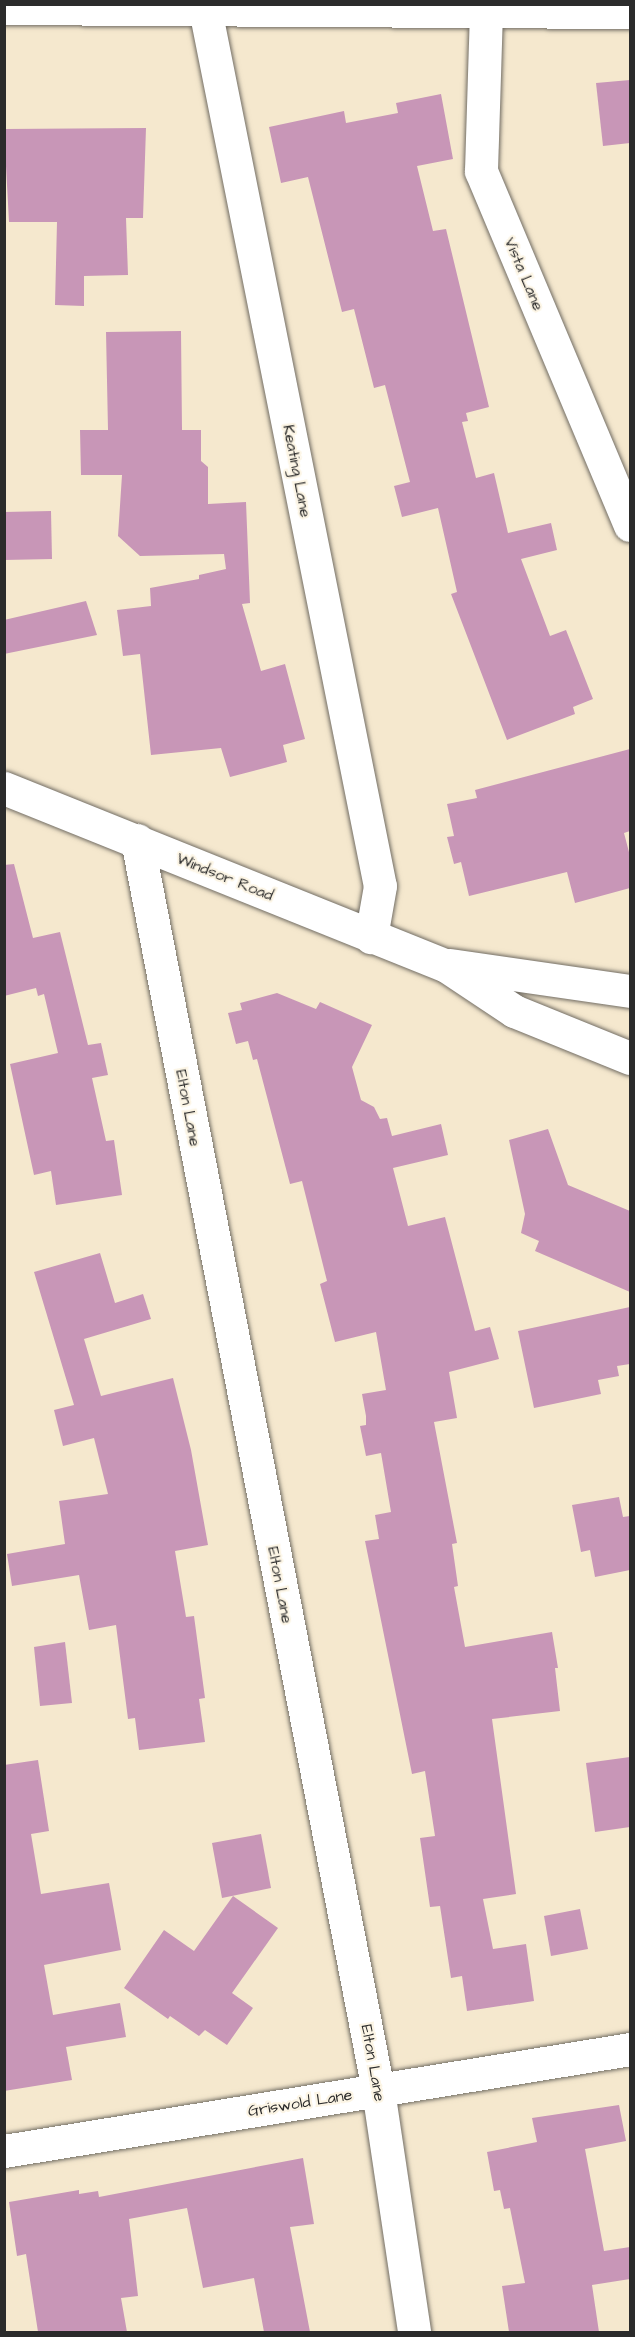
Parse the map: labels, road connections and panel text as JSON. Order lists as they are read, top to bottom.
{
  "streets": {
    "street": [
      "Vista Lane",
      "Keating Lane",
      "Windsor Road",
      "Elton Lane",
      "Griswold Lane"
    ]
  },
  "crossings": [
    ["Keating Lane", "Windsor Road"],
    ["Windsor Road", "Elton Lane"],
    ["Elton Lane", "Griswold Lane"]
  ]
}
